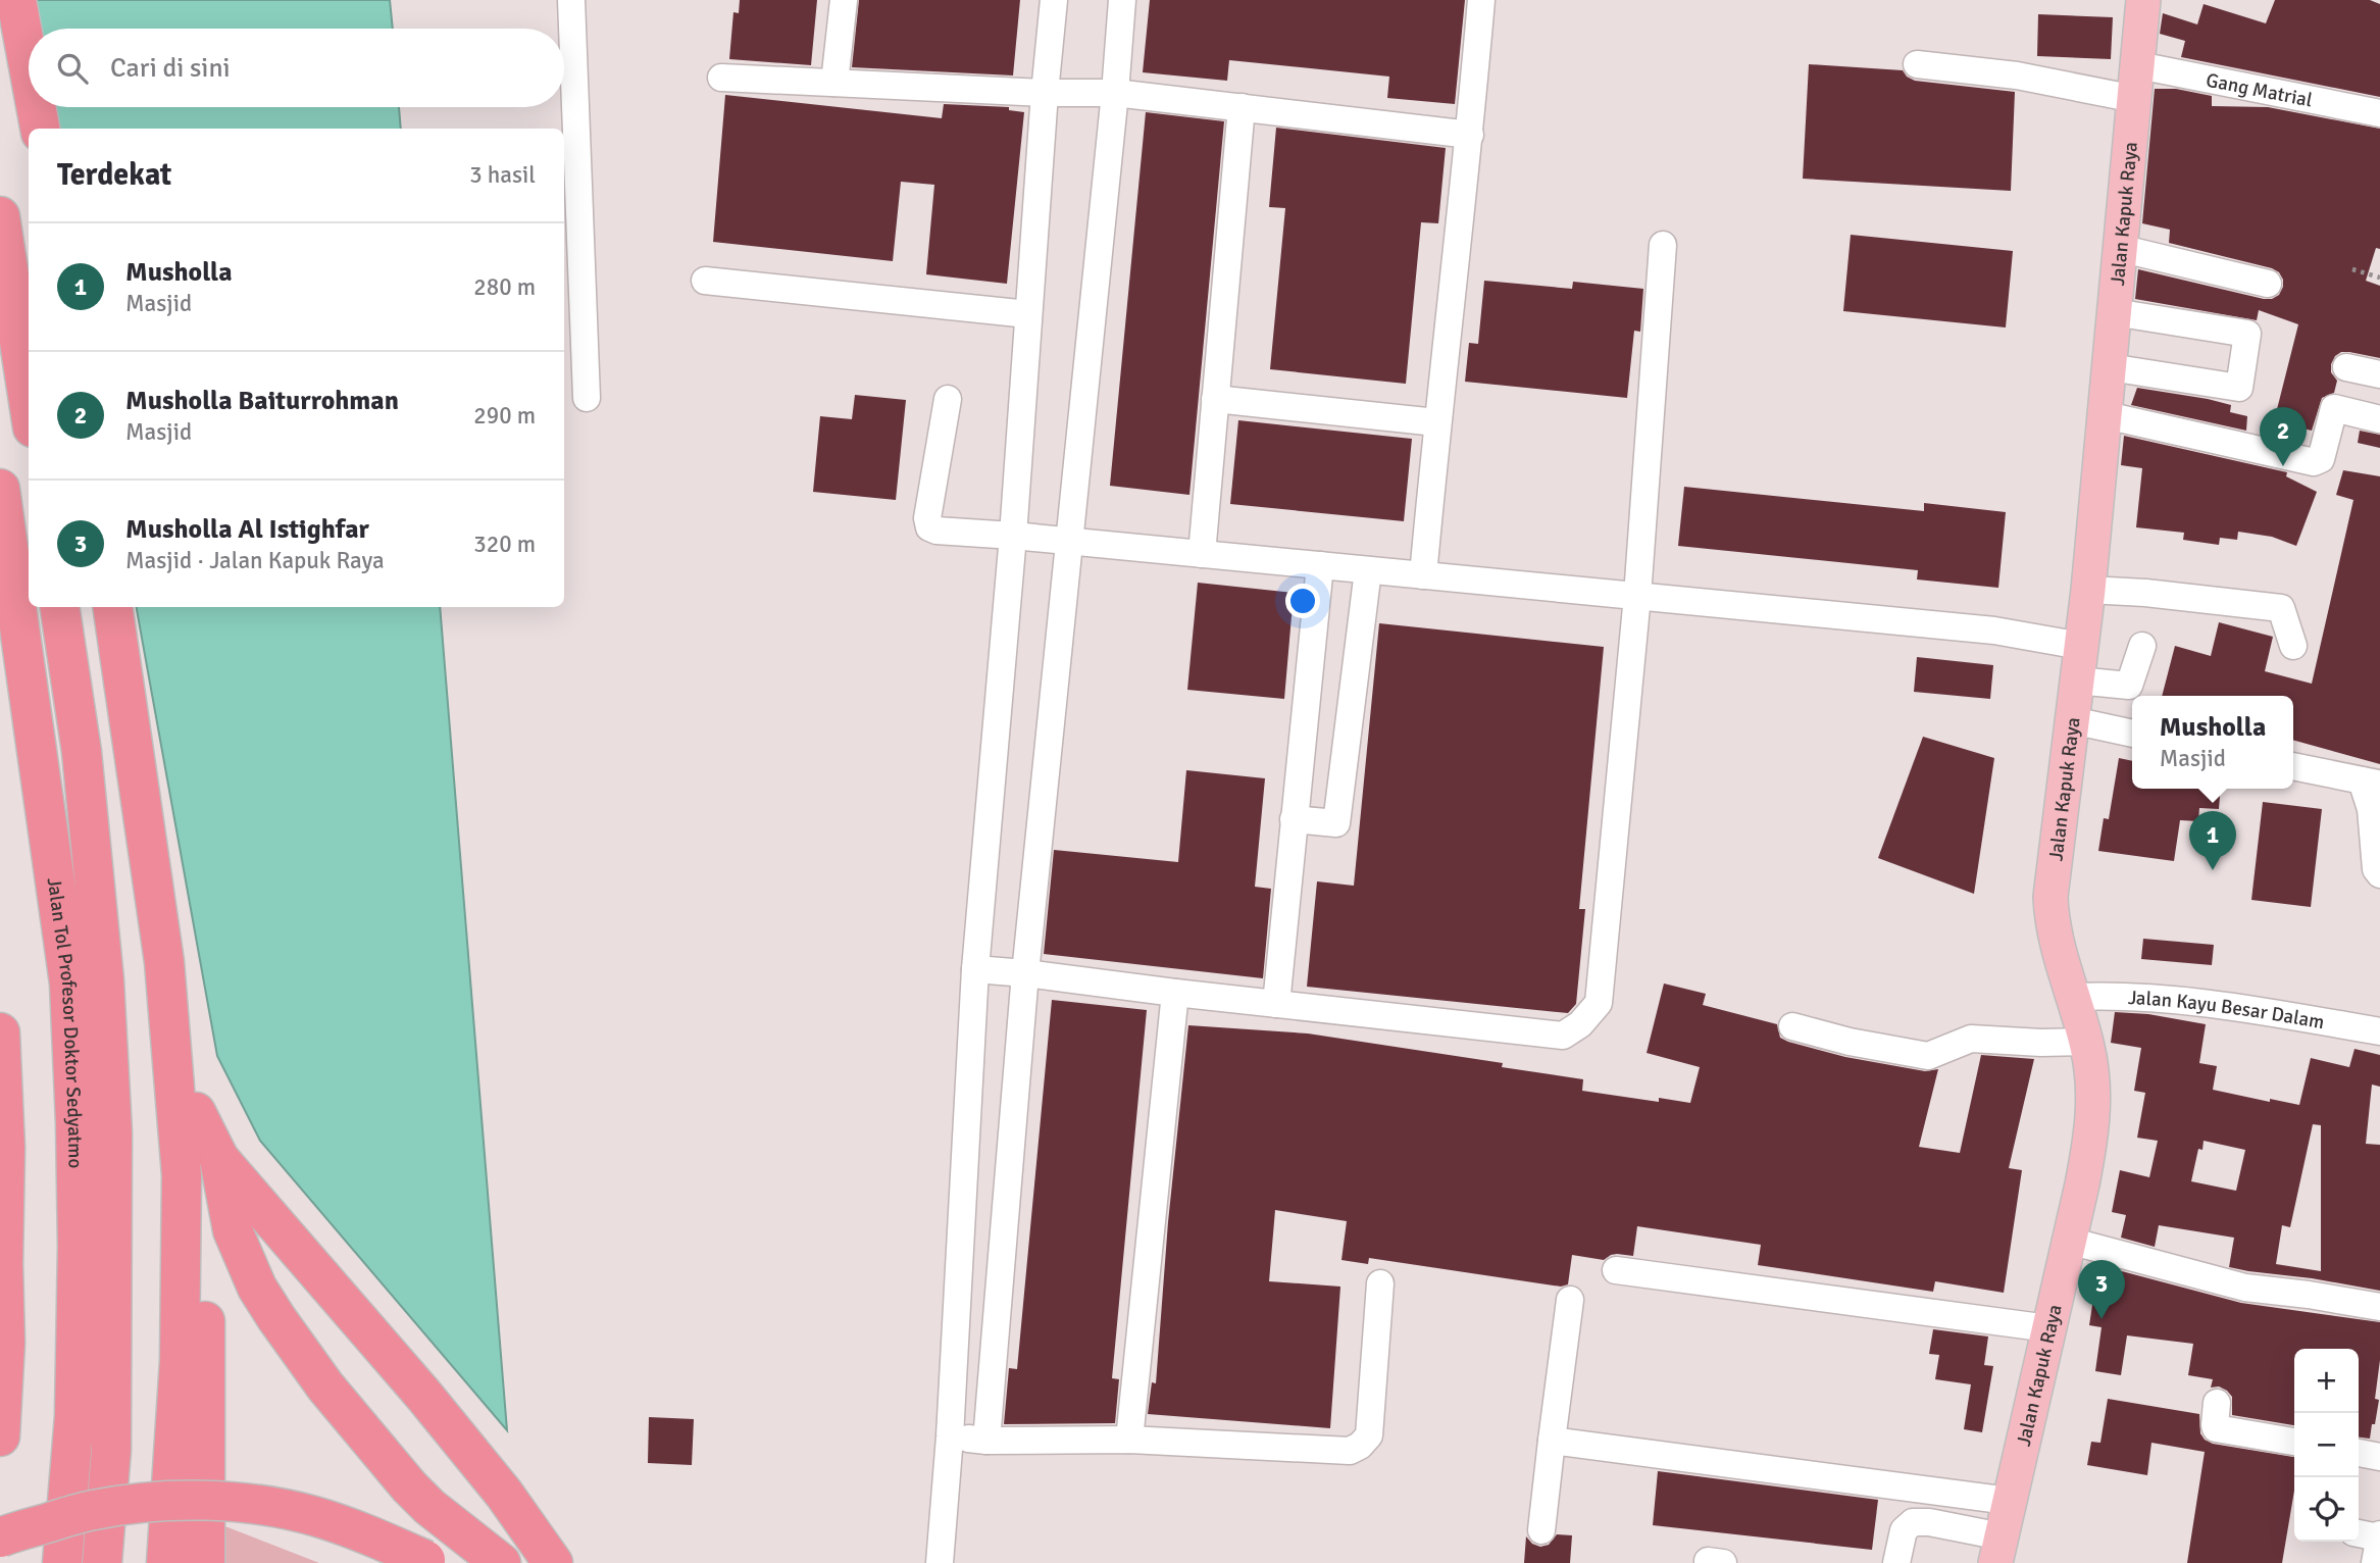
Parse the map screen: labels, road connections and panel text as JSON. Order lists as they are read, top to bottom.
{
  "streets": {
    "highway": ["Jalan Tol Profesor Doktor Sedyatmo"],
    "main road": ["Jalan Kapuk Raya"],
    "street": ["Gang Matrial", "Jalan Kayu Besar Dalam"]
  },
  "crossings": [
    ["Gang Matrial", "Jalan Kapuk Raya"],
    ["Jalan Kapuk Raya", "Jalan Kayu Besar Dalam"]
  ],
  "page": {
    "search": "Cari di sini",
    "heading": ["Terdekat", "3 hasil"],
    "list": [
      {
        "mark": "1",
        "name": "Musholla",
        "note": "Masjid",
        "value": "280 m"
      },
      {
        "mark": "2",
        "name": "Musholla Baiturrohman",
        "note": "Masjid",
        "value": "290 m"
      },
      {
        "mark": "3",
        "name": "Musholla Al Istighfar",
        "note": "Masjid · Jalan Kapuk Raya",
        "value": "320 m"
      }
    ],
    "pins": ["2", "1", "3"],
    "popup": ["Musholla", "Masjid"],
    "map_buttons": ["+", "−"]
  }
}
